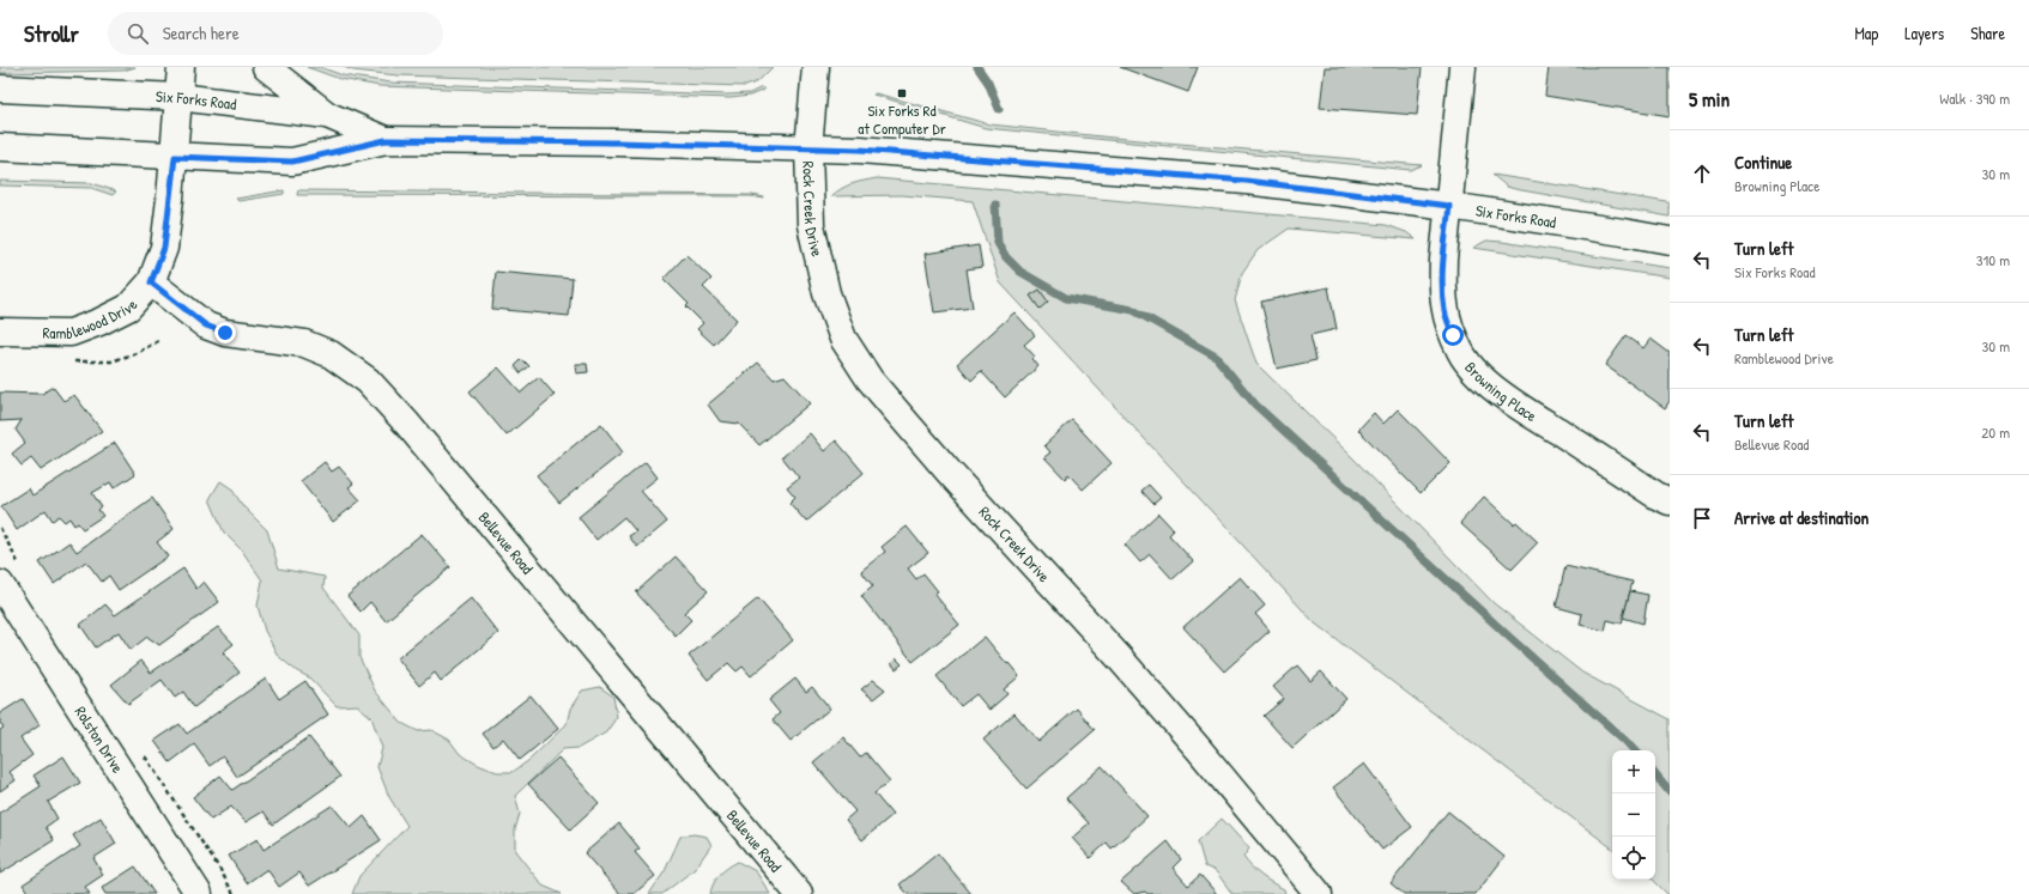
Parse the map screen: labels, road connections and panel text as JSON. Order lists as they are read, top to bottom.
{
  "streets": {
    "main road": [
      "Six Forks Road",
      "Rock Creek Drive",
      "Ramblewood Drive",
      "Browning Place",
      "Bellevue Road",
      "Rolston Drive"
    ]
  },
  "crossings": [
    ["Six Forks Road", "Rock Creek Drive"],
    ["Six Forks Road", "Ramblewood Drive"],
    ["Six Forks Road", "Browning Place"],
    ["Ramblewood Drive", "Bellevue Road"]
  ],
  "places": {
    "transit": ["Six Forks Rd at Computer Dr"]
  },
  "page": {
    "header": "Strollr",
    "search": "Search here",
    "nav": ["Map", "Layers", "Share"],
    "heading": ["5 min", "Walk · 390 m"],
    "list": [
      ["Continue", "Browning Place", "30 m"],
      ["Turn left", "Six Forks Road", "310 m"],
      ["Turn left", "Ramblewood Drive", "30 m"],
      ["Turn left", "Bellevue Road", "20 m"],
      "Arrive at destination"
    ],
    "map_buttons": ["+", "−"]
  }
}
